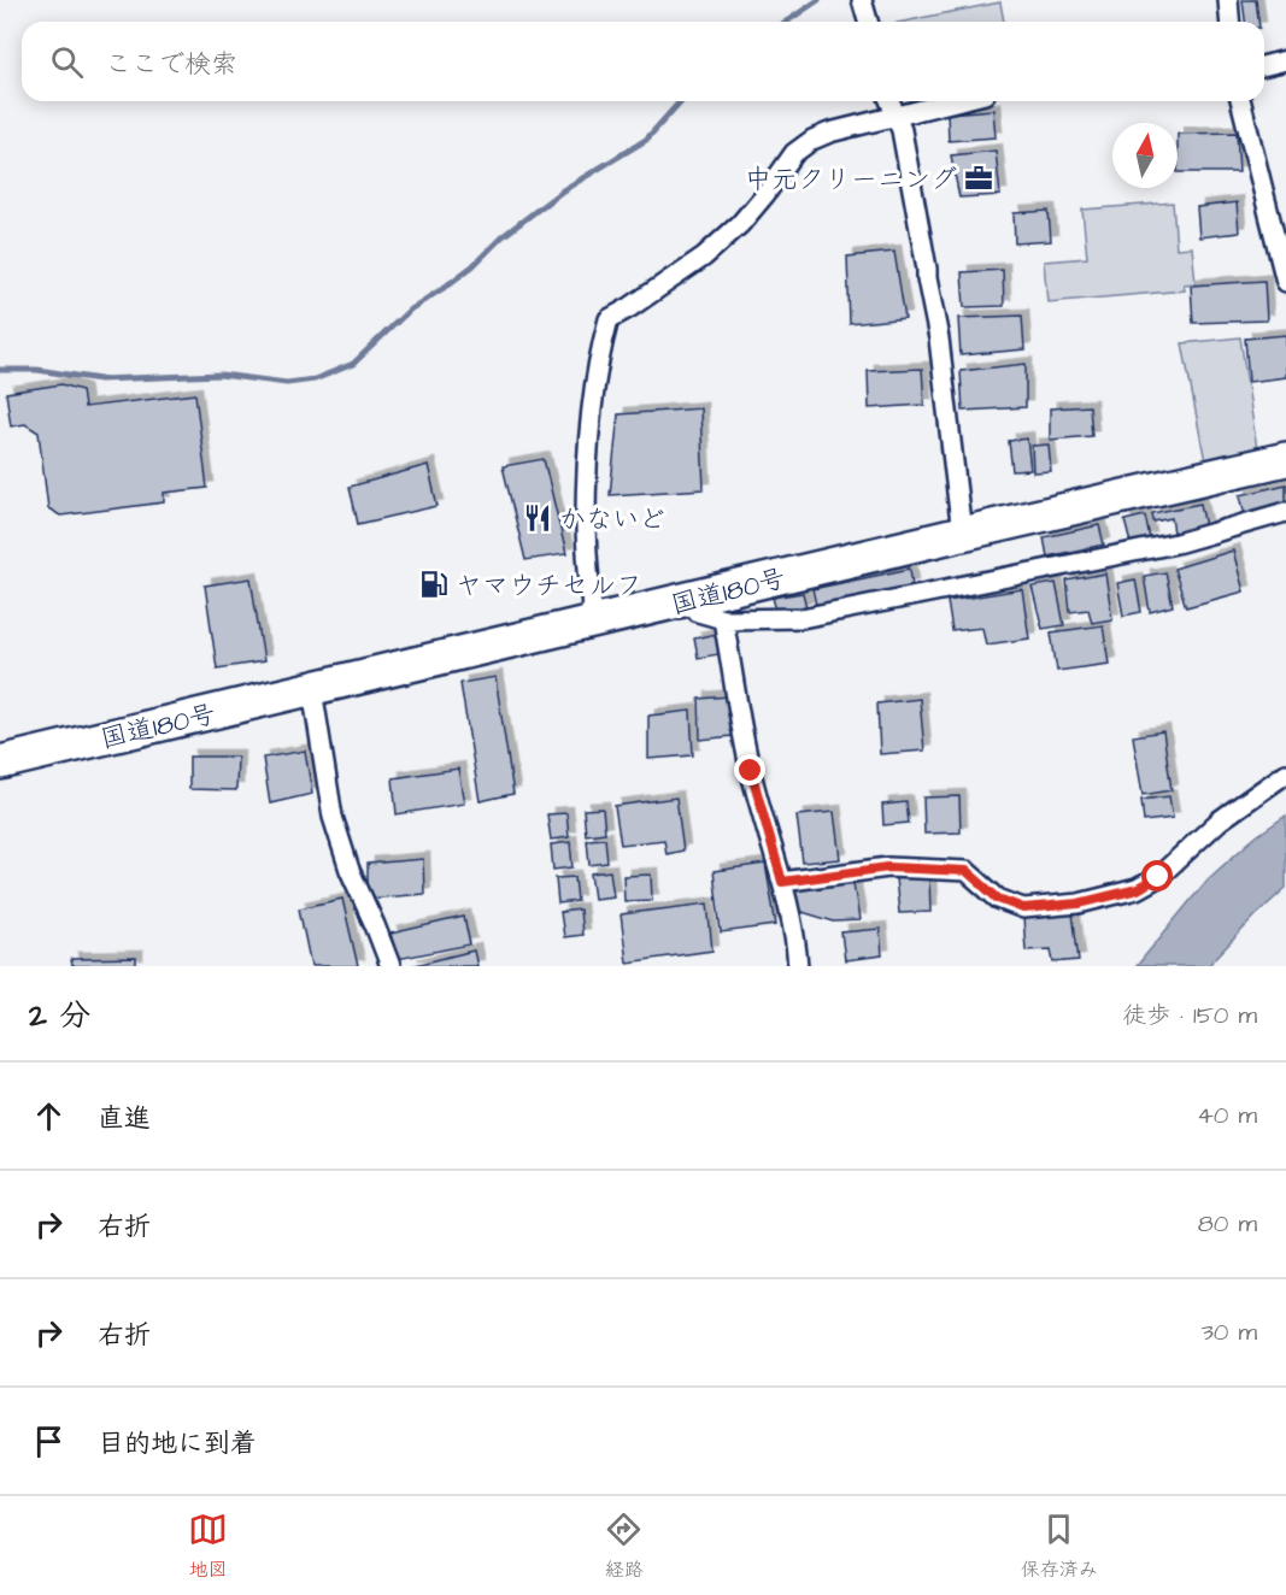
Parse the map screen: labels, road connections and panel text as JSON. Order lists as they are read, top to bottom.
{
  "streets": {
    "highway": ["国道180号"]
  },
  "places": {
    "office": ["中元クリーニング"],
    "restaurant": ["かないど"],
    "fuel station": ["ヤマウチセルフ"]
  },
  "north": "top",
  "page": {
    "search": "ここで検索",
    "heading": ["2 分", "徒歩 · 150 m"],
    "list": [
      ["直進", "40 m"],
      ["右折", "80 m"],
      ["右折", "30 m"],
      "目的地に到着"
    ],
    "nav": ["地図", "経路", "保存済み"]
  }
}
